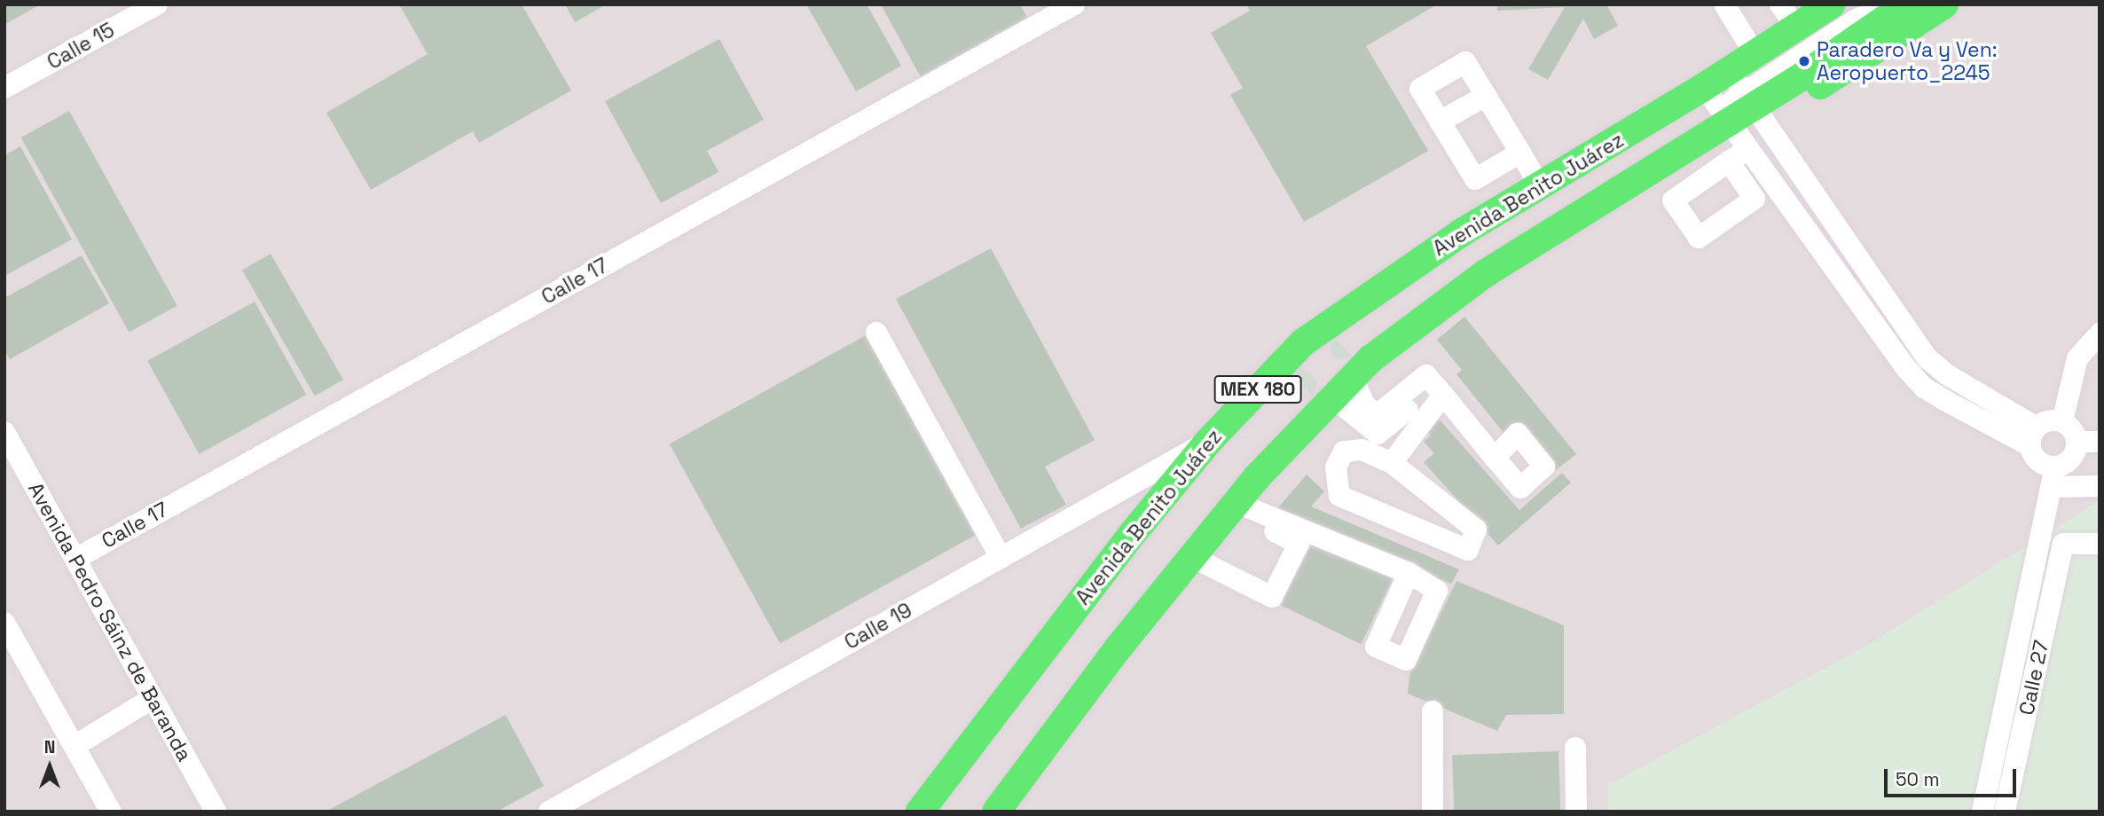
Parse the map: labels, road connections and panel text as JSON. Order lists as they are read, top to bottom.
{
  "streets": {
    "main road": ["Avenida Benito Juárez", "MEX 180"],
    "street": [
      "Calle 15",
      "Calle 17",
      "Avenida Pedro Sáinz de Baranda",
      "Calle 19",
      "Calle 27"
    ]
  },
  "crossings": [
    ["Avenida Benito Juárez", "MEX 180"],
    ["Avenida Benito Juárez", "Calle 19"],
    ["Calle 17", "Avenida Pedro Sáinz de Baranda"]
  ],
  "places": ["Paradero Va y Ven: Aeropuerto_2245"],
  "scale_bar": "50 m",
  "north": "top"
}
